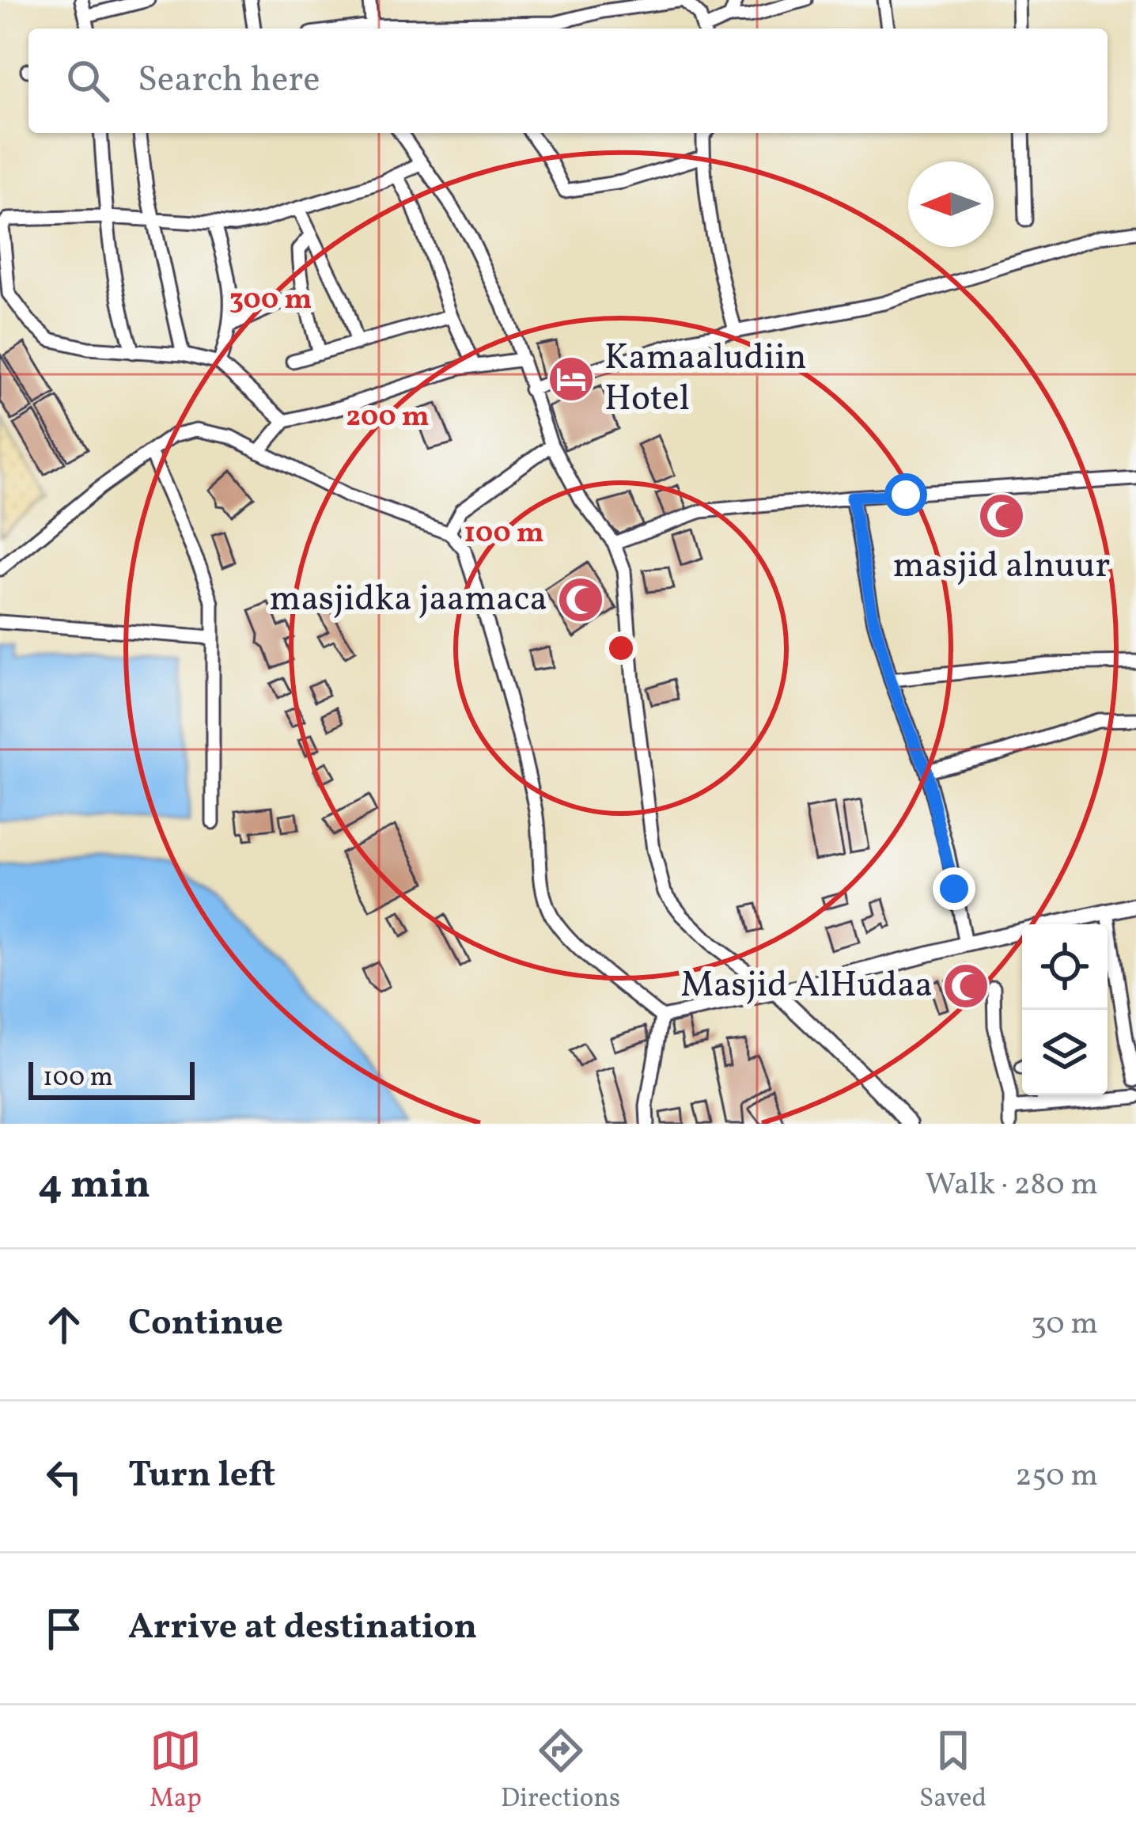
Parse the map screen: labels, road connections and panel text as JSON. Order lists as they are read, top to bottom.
{
  "places": {
    "hotel": ["Kamaaludiin Hotel"],
    "mosque": ["masjid alnuur", "masjidka jaamaca", "Masjid AlHudaa"]
  },
  "scale_bar": "100 m",
  "north": "left",
  "page": {
    "search": "Search here",
    "scale": "100 m",
    "heading": ["4 min", "Walk · 280 m"],
    "list": [
      ["Continue", "30 m"],
      ["Turn left", "250 m"],
      "Arrive at destination"
    ],
    "nav": ["Map", "Directions", "Saved"]
  },
  "rings": ["300 m", "200 m", "100 m"]
}
